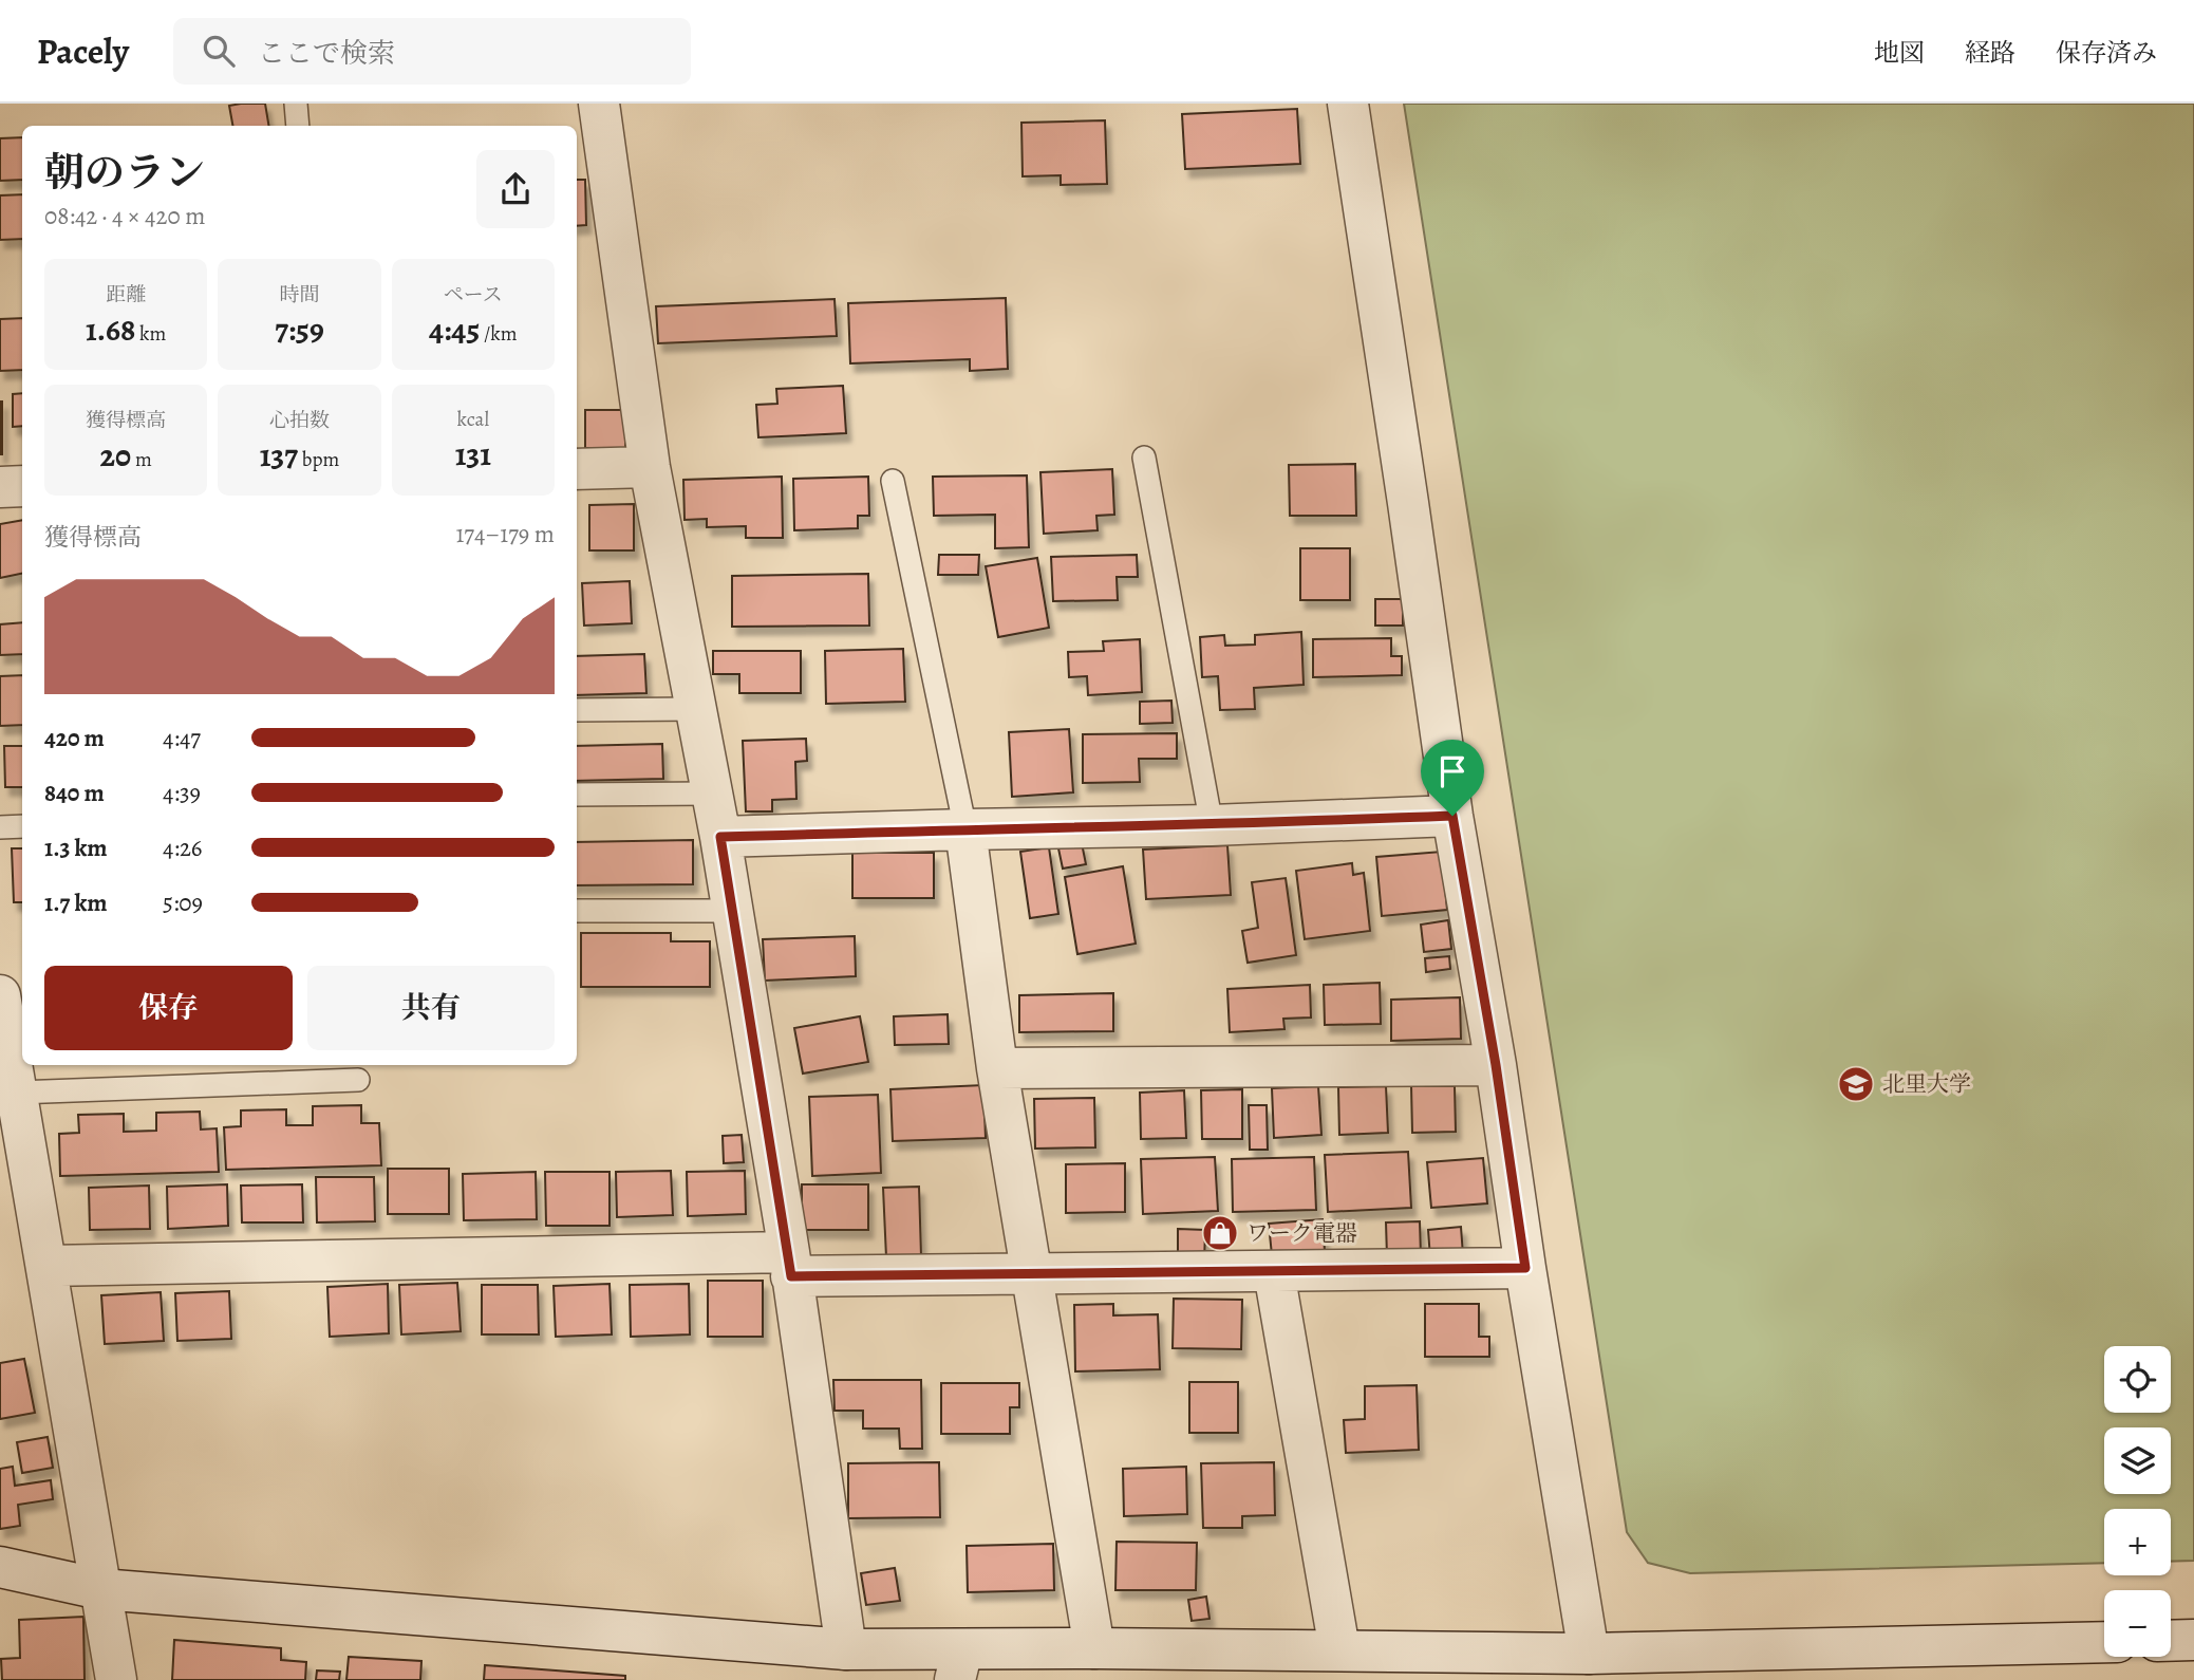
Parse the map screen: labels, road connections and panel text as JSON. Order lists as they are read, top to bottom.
{
  "places": {
    "school or university": ["北里大学"],
    "shop": ["ワーク電器"]
  },
  "page": {
    "header": "Pacely",
    "search": "ここで検索",
    "nav": ["地図", "経路", "保存済み"],
    "heading": ["朝のラン", "08:42 · 4 × 420 m"],
    "stats": [
      ["距離", "1.68 km"],
      ["時間", "7:59"],
      ["ペース", "4:45 /km"],
      ["獲得標高", "20 m"],
      ["心拍数", "137 bpm"],
      ["kcal", "131"]
    ],
    "chart": ["獲得標高", "174–179 m"],
    "list": [
      {
        "name": "420 m",
        "note": "4:47"
      },
      {
        "name": "840 m",
        "note": "4:39"
      },
      {
        "name": "1.3 km",
        "note": "4:26"
      },
      {
        "name": "1.7 km",
        "note": "5:09"
      }
    ],
    "buttons": ["保存", "共有"],
    "map_buttons": ["+", "−"]
  }
}
